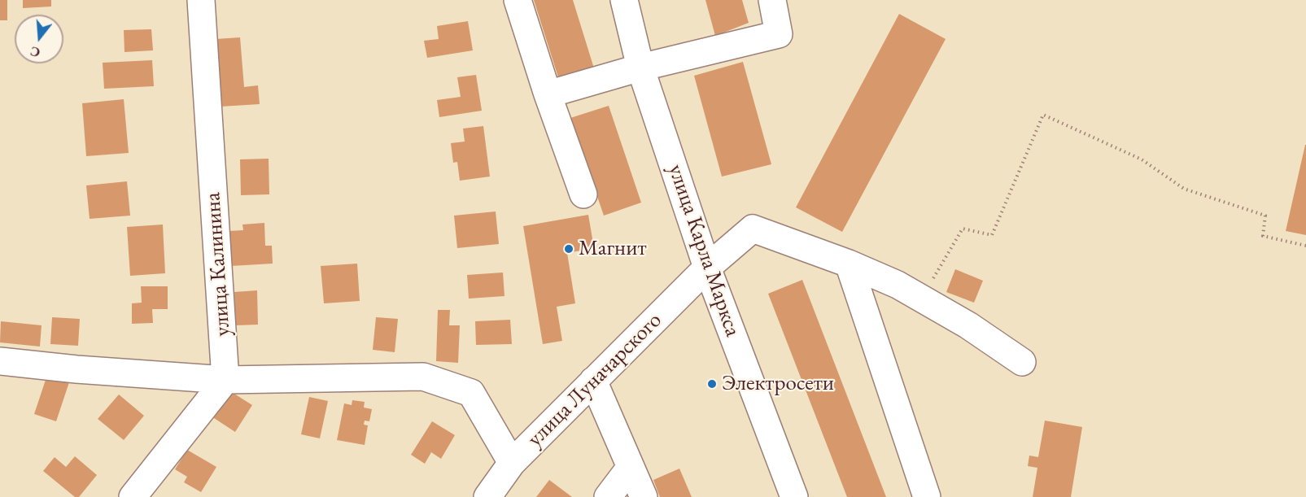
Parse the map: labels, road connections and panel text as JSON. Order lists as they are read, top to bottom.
{
  "streets": {
    "street": ["улица Карла Маркса", "улица Калинина", "улица Луначарского"]
  },
  "crossings": [
    ["улица Карла Маркса", "улица Луначарского"]
  ],
  "places": ["Магнит", "Электросети"],
  "north": "bottom"
}
